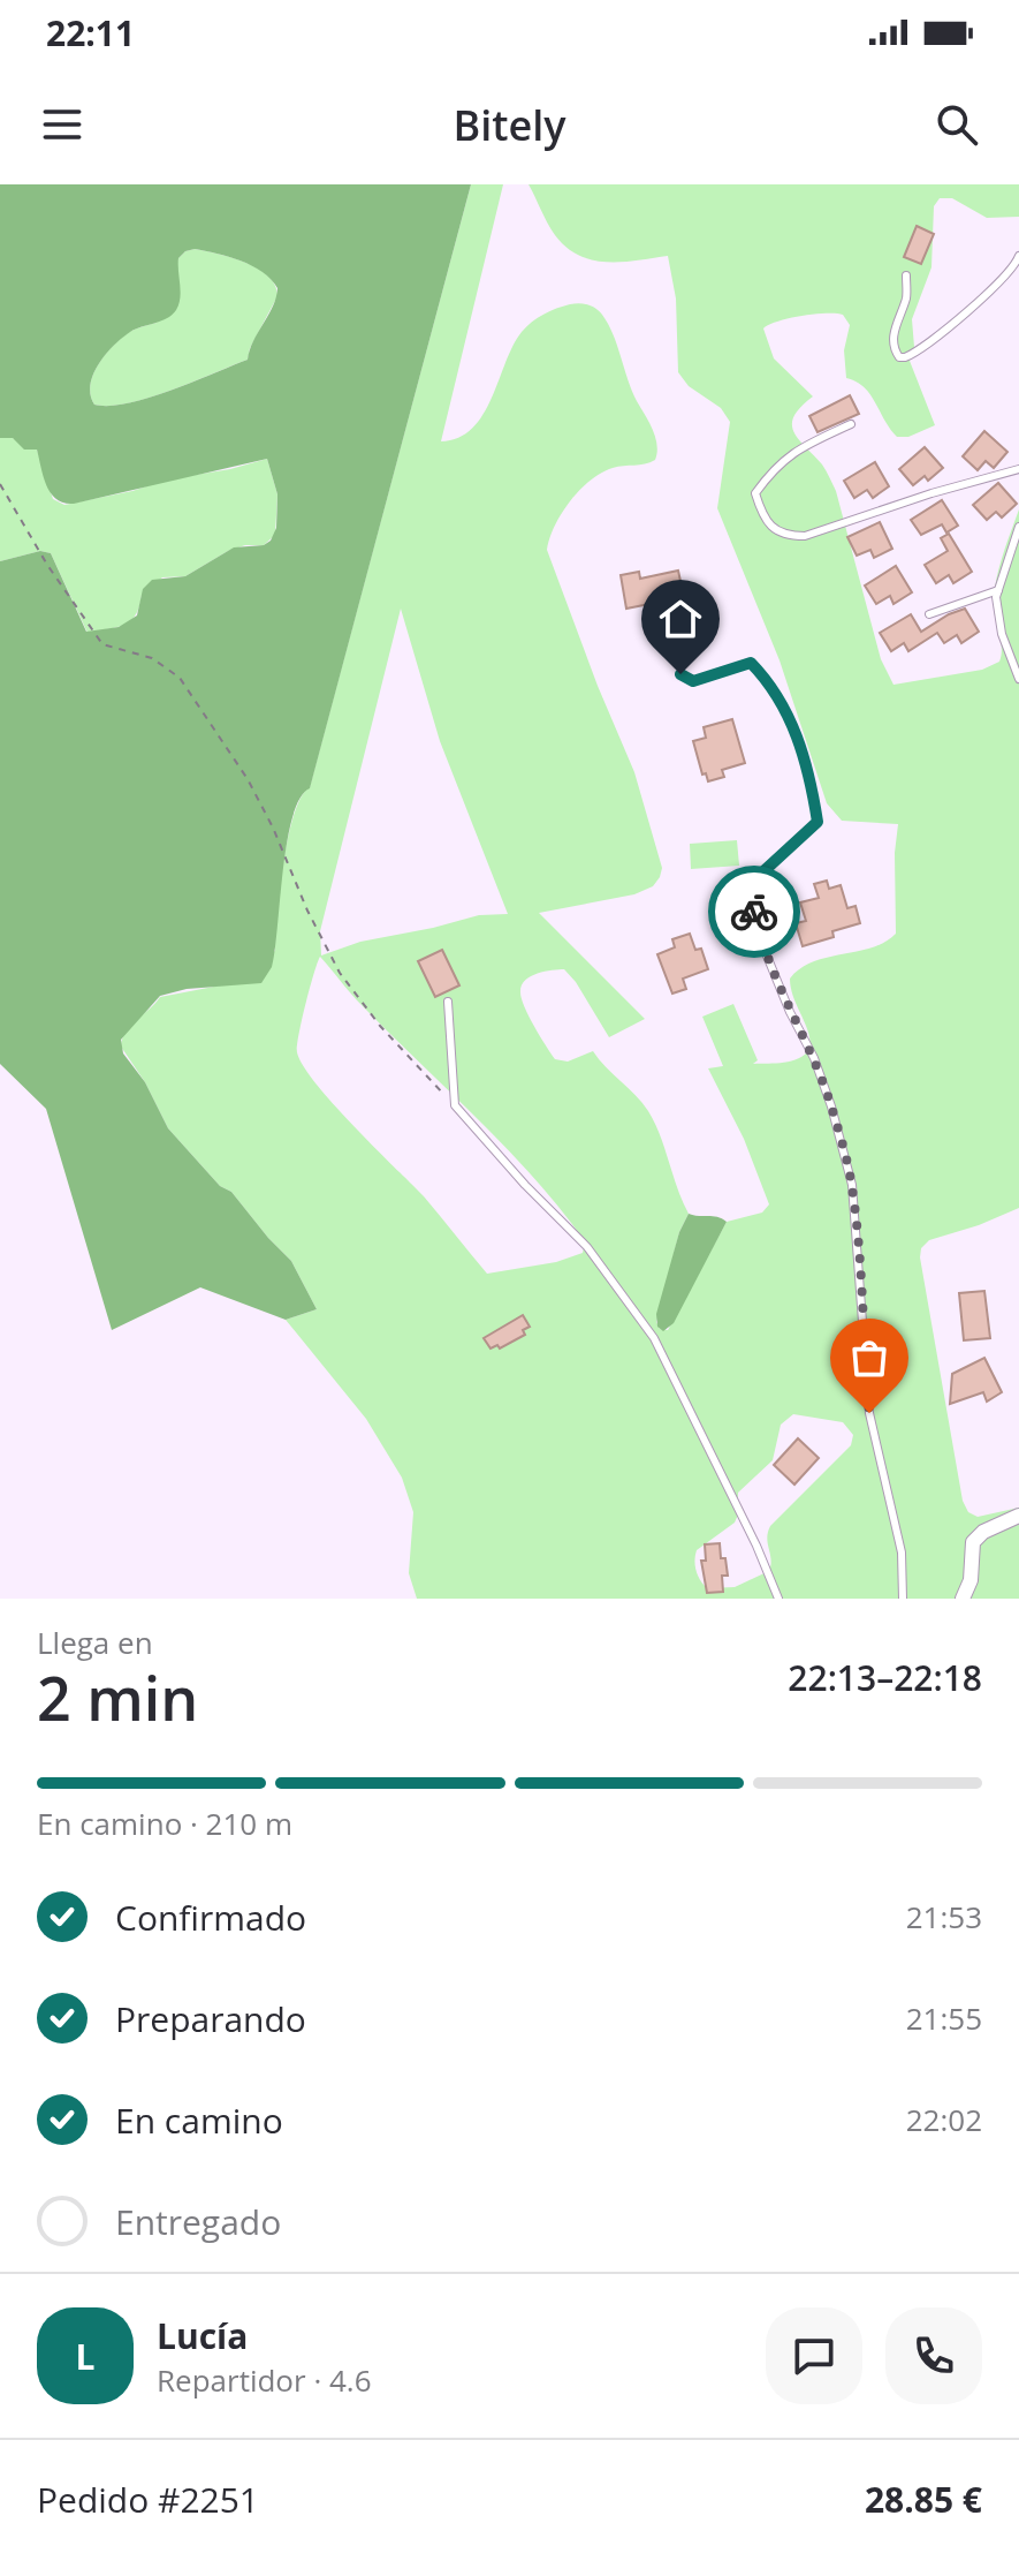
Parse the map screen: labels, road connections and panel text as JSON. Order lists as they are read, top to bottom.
{
  "page": {
    "status": "22:11",
    "header": "Bitely",
    "heading": ["2 min", "Llega en", "22:13–22:18"],
    "panel": [
      "Lucía",
      "Repartidor · 4.6",
      "Pedido #2251",
      "28.85 €"
    ],
    "bar": "En camino · 210 m",
    "list": [
      ["Confirmado", "21:53"],
      ["Preparando", "21:55"],
      ["En camino", "22:02"],
      "Entregado"
    ],
    "round": "L"
  }
}
